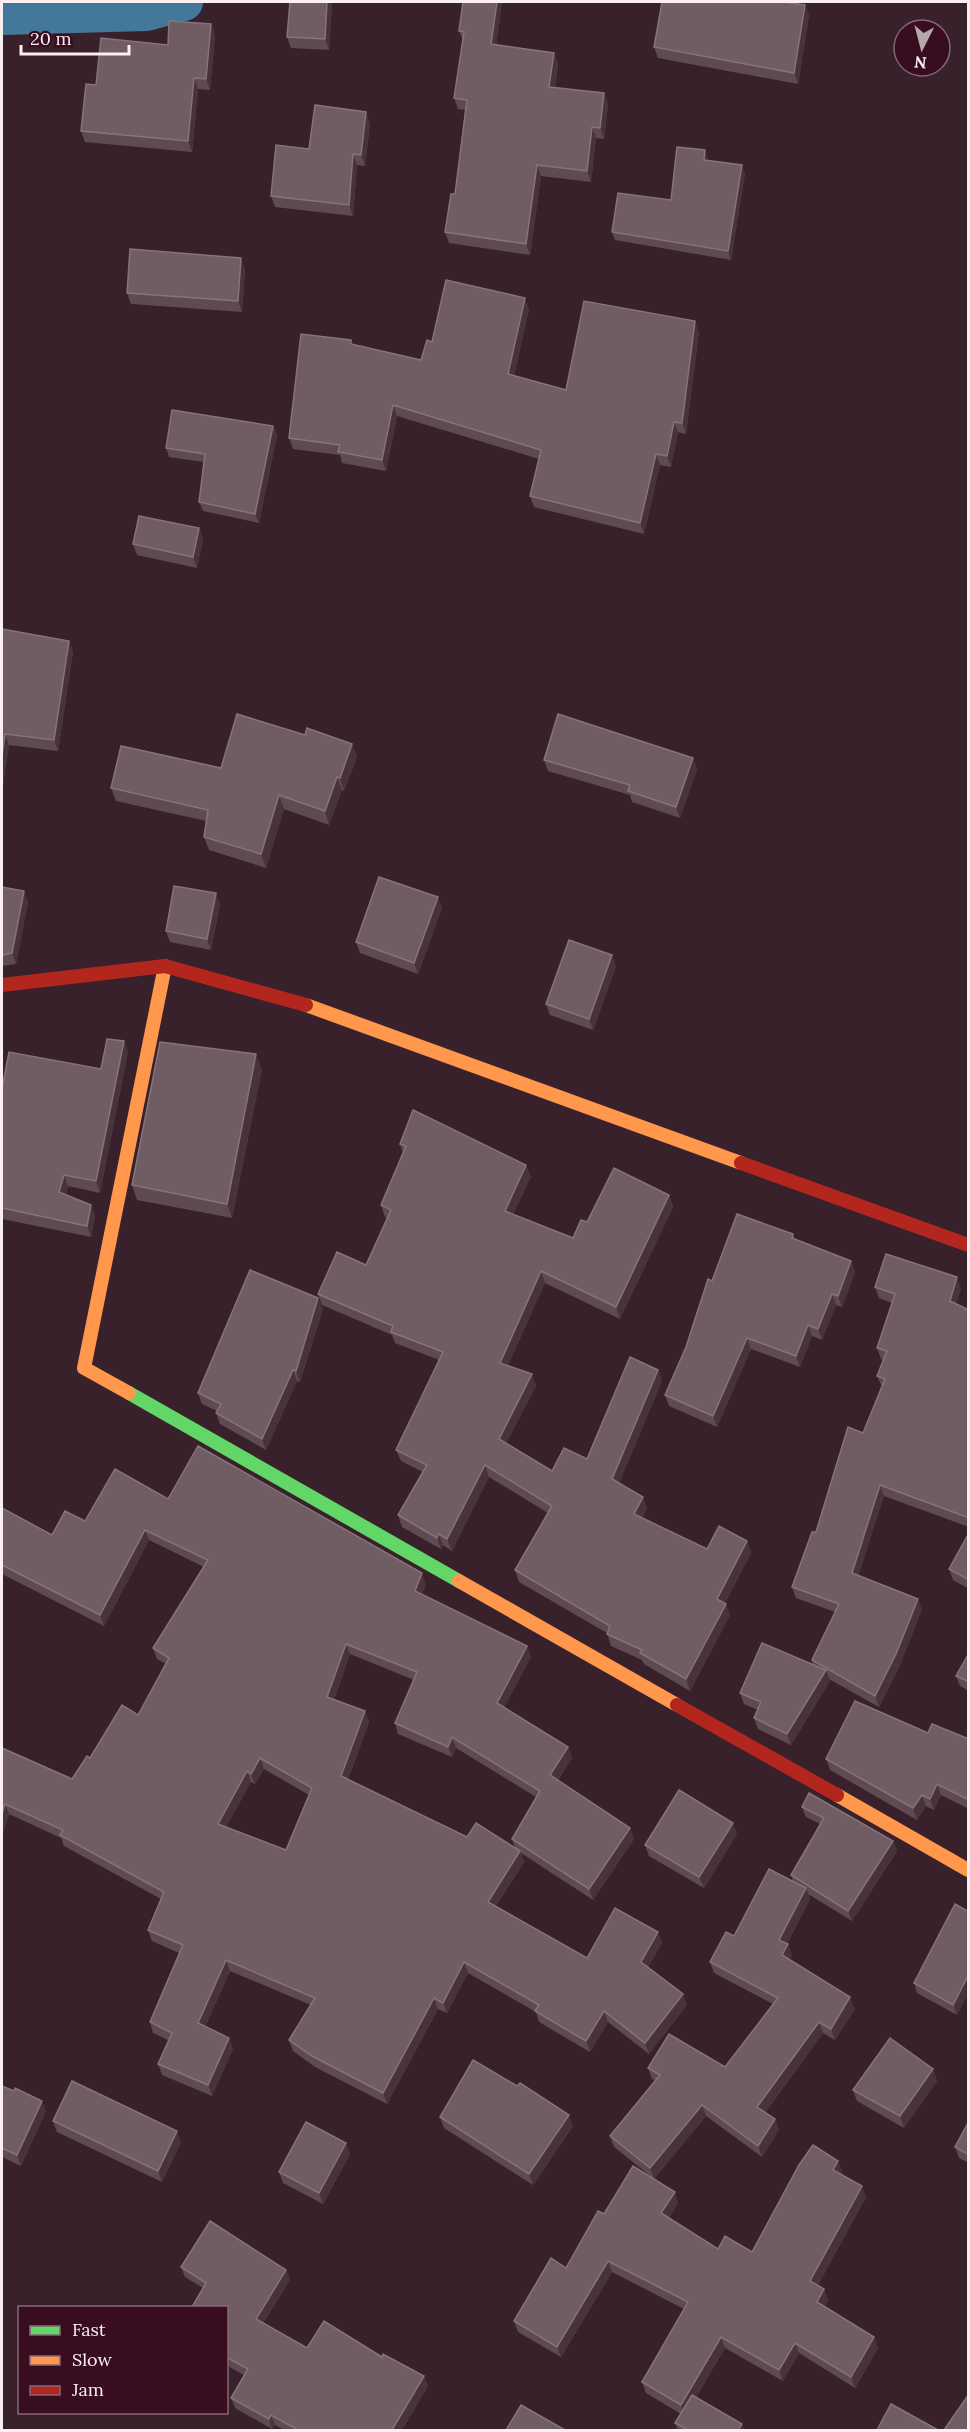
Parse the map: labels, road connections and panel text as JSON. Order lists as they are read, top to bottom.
{
  "legend": ["Fast", "Slow", "Jam"],
  "scale_bar": "20 m",
  "north": "bottom"
}
